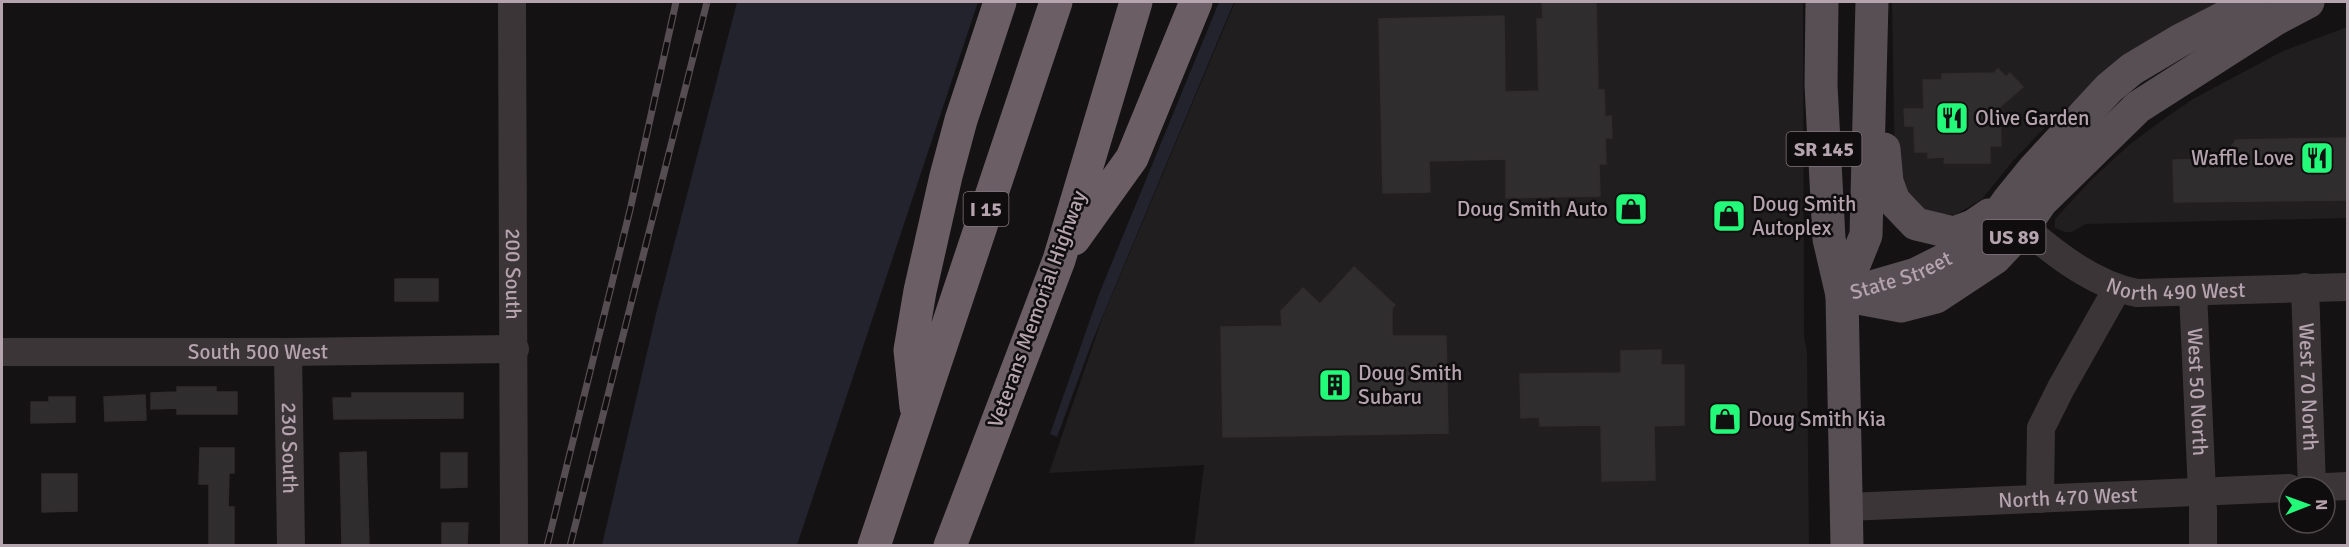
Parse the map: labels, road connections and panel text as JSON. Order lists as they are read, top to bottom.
{
  "streets": {
    "highway": ["I 15", "Veterans Memorial Highway"],
    "main road": ["SR 145", "US 89", "State Street"],
    "street": [
      "200 South",
      "North 490 West",
      "South 500 West",
      "West 70 North",
      "West 50 North",
      "230 South",
      "North 470 West"
    ]
  },
  "crossings": [
    ["SR 145", "State Street"],
    ["US 89", "State Street"],
    ["US 89", "North 490 West"],
    ["200 South", "South 500 West"],
    ["State Street", "North 490 West"],
    ["North 490 West", "West 70 North"],
    ["North 490 West", "West 50 North"],
    ["South 500 West", "230 South"],
    ["West 50 North", "North 470 West"]
  ],
  "places": {
    "restaurant": ["Olive Garden", "Waffle Love"],
    "shop": ["Doug Smith Auto", "Doug Smith Autoplex", "Doug Smith Kia"],
    "building": ["Doug Smith Subaru"]
  },
  "north": "right"
}
